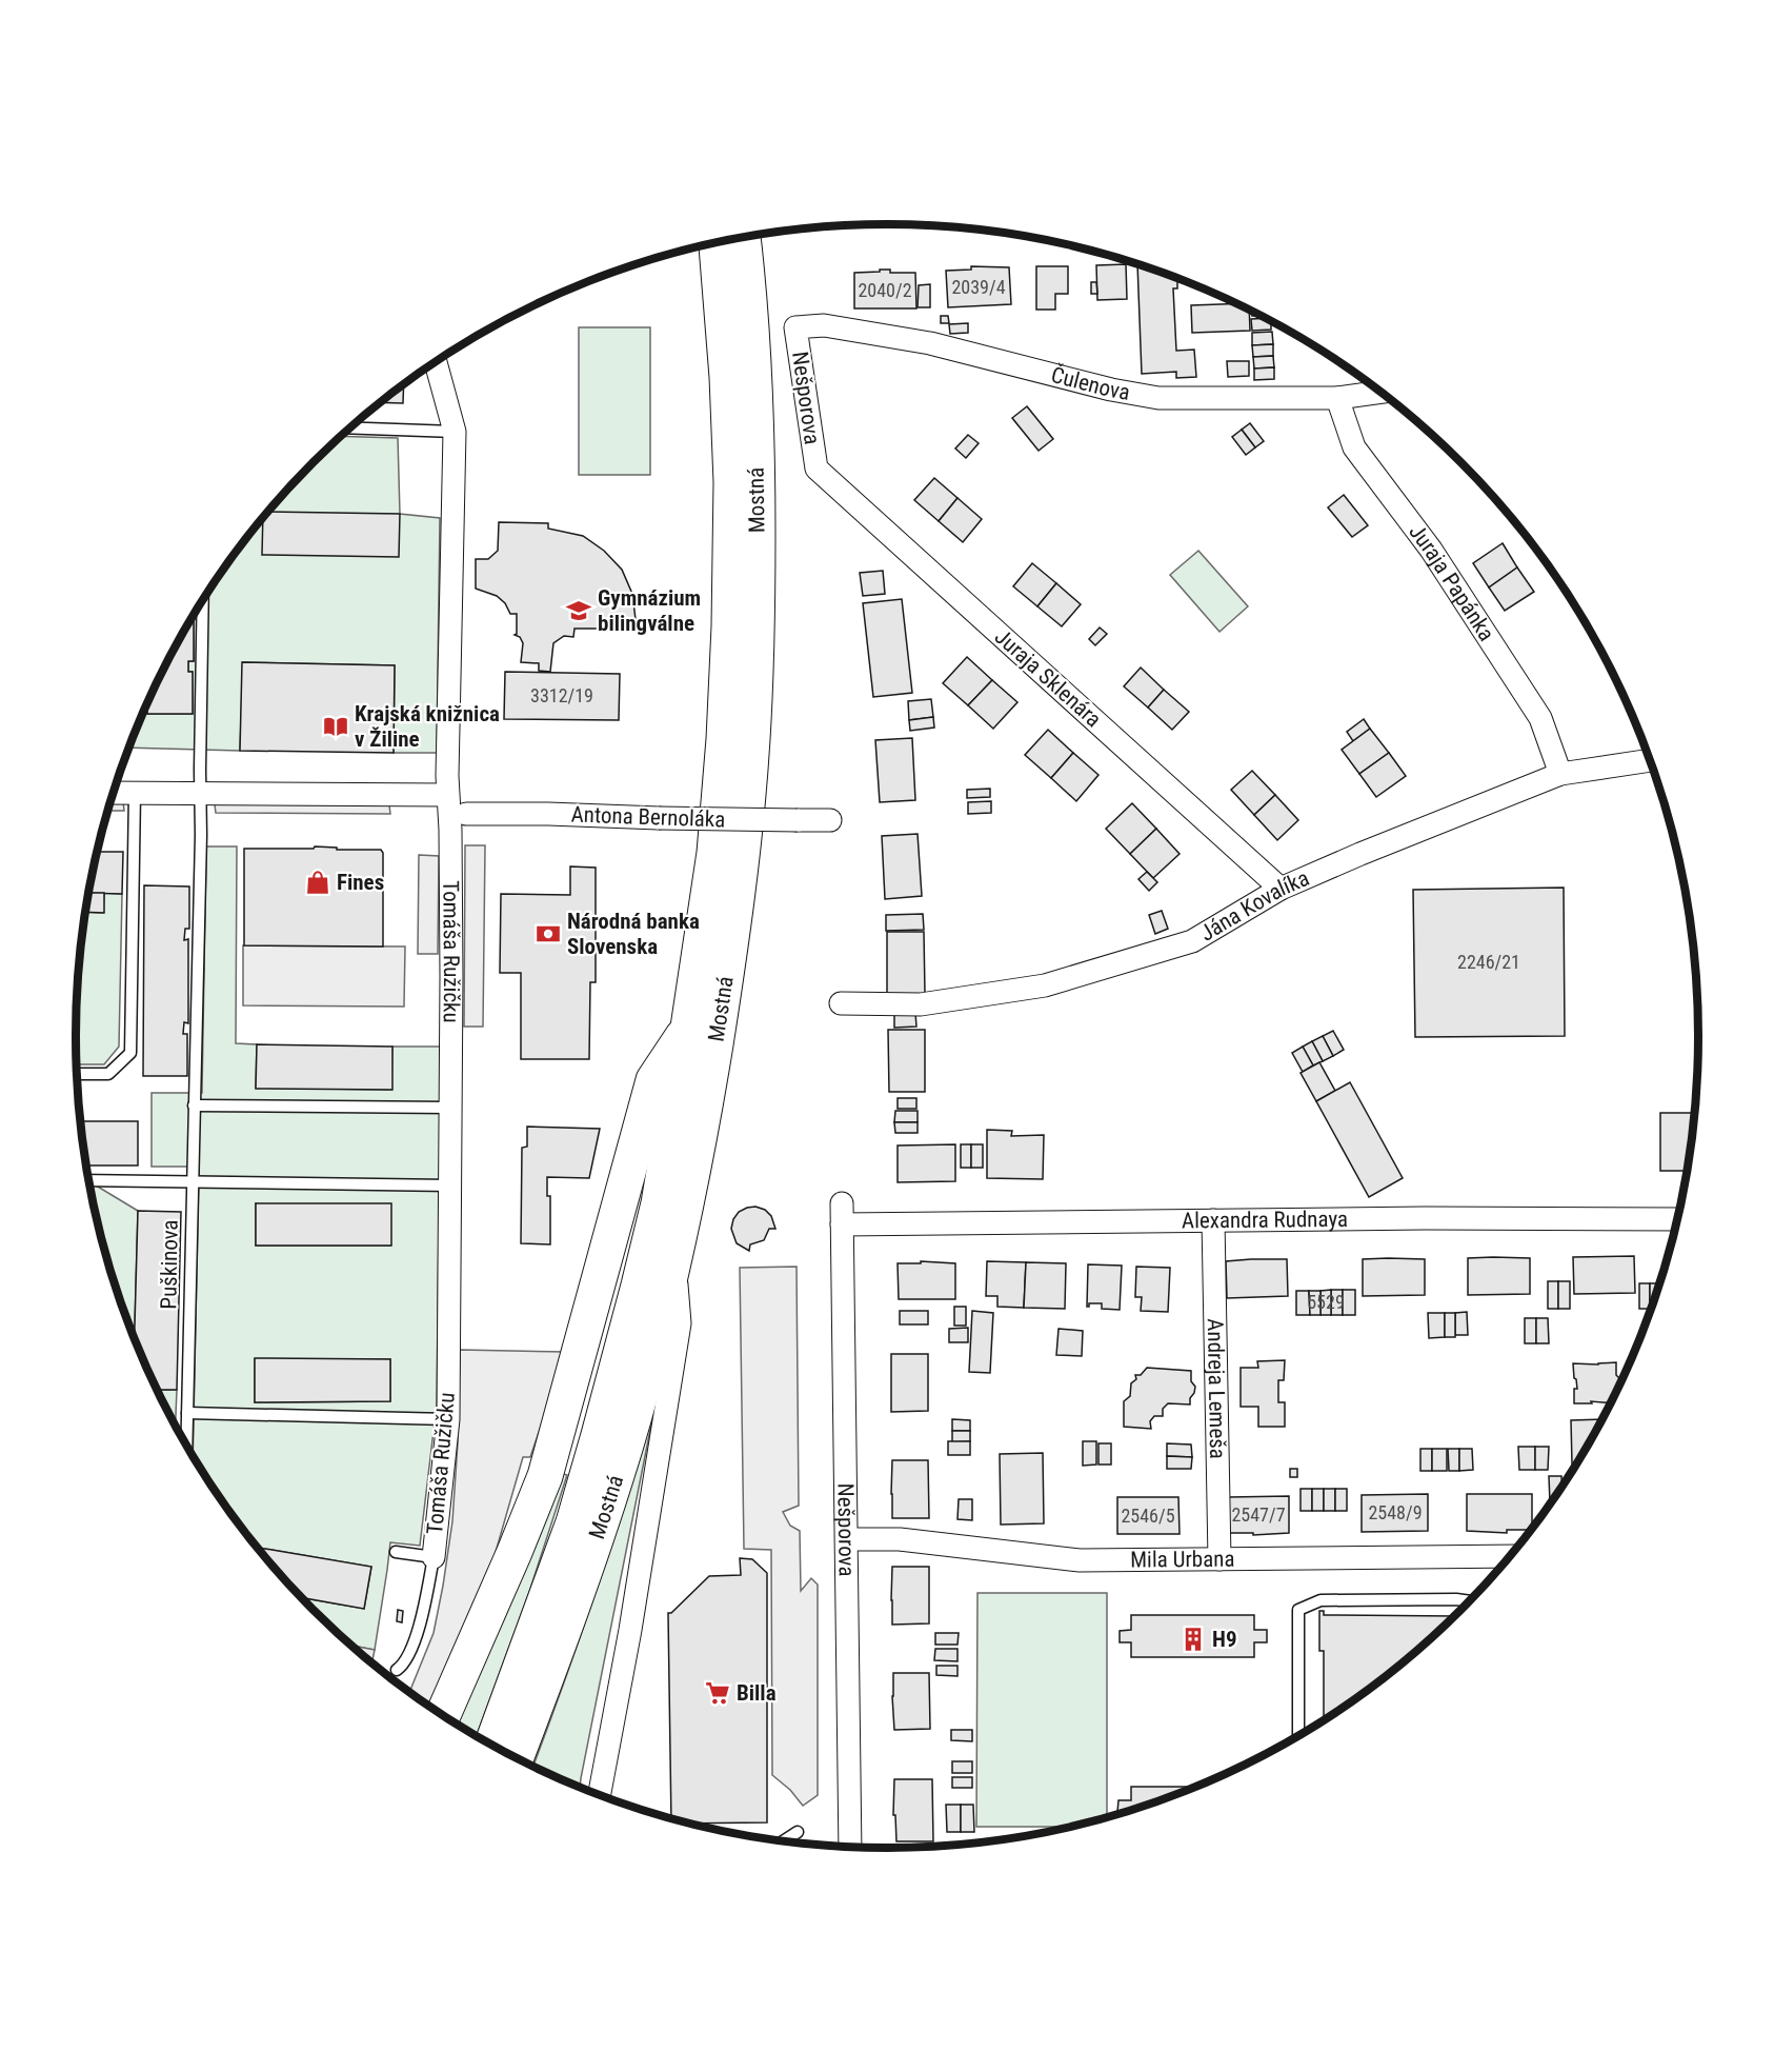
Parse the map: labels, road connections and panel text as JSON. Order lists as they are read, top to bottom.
{
  "streets": {
    "main road": ["Mostná"],
    "street": [
      "Čulenova",
      "Nešporova",
      "Juraja Papánka",
      "Juraja Sklenára",
      "Antona Bernoláka",
      "Jána Kovalíka",
      "Tomáša Ružičku",
      "Alexandra Rudnaya",
      "Andreja Lemeša",
      "Mila Urbana"
    ],
    "lane": ["Puškinova"]
  },
  "crossings": [
    ["Čulenova", "Nešporova"],
    ["Čulenova", "Juraja Papánka"],
    ["Nešporova", "Juraja Sklenára"],
    ["Nešporova", "Alexandra Rudnaya"],
    ["Nešporova", "Mila Urbana"],
    ["Juraja Papánka", "Jána Kovalíka"],
    ["Juraja Sklenára", "Jána Kovalíka"],
    ["Alexandra Rudnaya", "Andreja Lemeša"],
    ["Andreja Lemeša", "Mila Urbana"]
  ],
  "places": {
    "school or university": ["Gymnázium bilingválne"],
    "library": ["Krajská knižnica v Žiline"],
    "shop": ["Fines"],
    "bank": ["Národná banka Slovenska"],
    "building": ["H9"],
    "supermarket": ["Billa"]
  },
  "house_numbers": [
    "2039/4",
    "2040/2",
    "3312/19",
    "2246/21",
    "5529",
    "2548/9",
    "2547/7",
    "2546/5"
  ]
}
